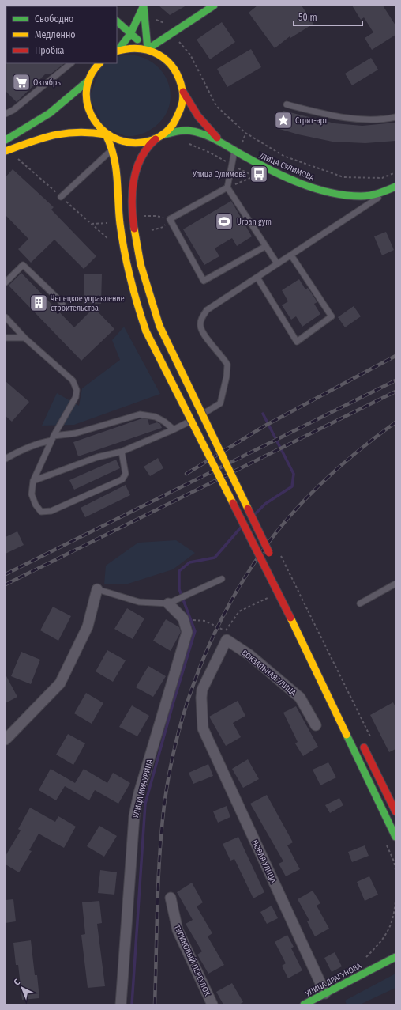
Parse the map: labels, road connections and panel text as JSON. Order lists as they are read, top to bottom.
{
  "streets": {
    "main road": ["УЛИЦА СУЛИМОВА", "УЛИЦА ДРАГУНОВА"],
    "street": [
      "ВОКЗАЛЬНАЯ УЛИЦА",
      "УЛИЦА МИЧУРИНА",
      "НОВАЯ УЛИЦА",
      "ТУПИКОВЫЙ ПЕРЕУЛОК"
    ]
  },
  "crossings": [
    ["ВОКЗАЛЬНАЯ УЛИЦА", "НОВАЯ УЛИЦА"],
    ["НОВАЯ УЛИЦА", "УЛИЦА ДРАГУНОВА"]
  ],
  "places": {
    "supermarket": ["Октябрь"],
    "place": ["Стрит-арт"],
    "bus stop": ["Улица Сулимова"],
    "sports": ["Urban gym"],
    "building": ["Чепецкое управление строительства"]
  },
  "legend": ["Свободно", "Медленно", "Пробка"],
  "scale_bar": "50 m",
  "north": "top left"
}
